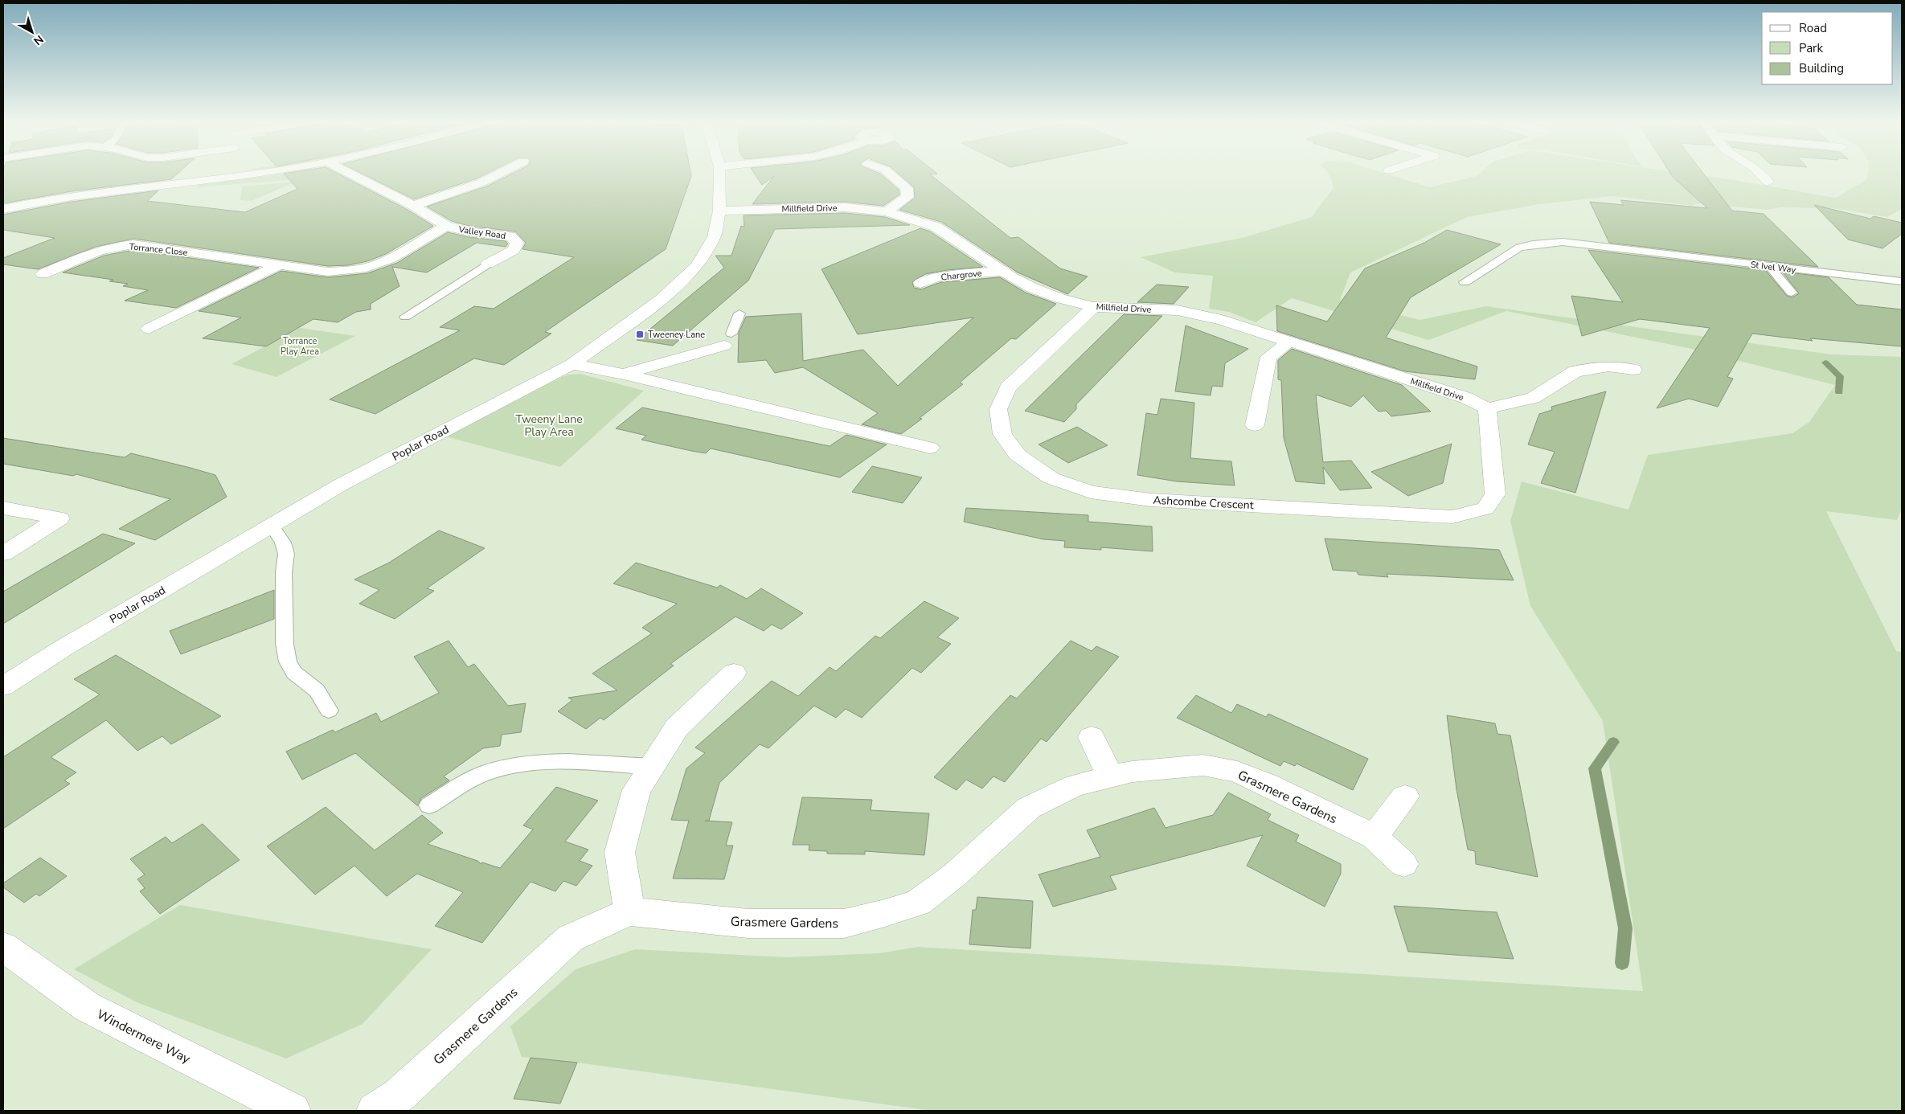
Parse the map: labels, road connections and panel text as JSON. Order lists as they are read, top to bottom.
{
  "streets": {
    "street": [
      "Millfield Drive",
      "Valley Road",
      "Torrance Close",
      "Chargrove",
      "Poplar Road",
      "Ashcombe Crescent",
      "Grasmere Gardens",
      "Windermere Way"
    ],
    "lane": ["St Ivel Way"]
  },
  "crossings": [
    ["Millfield Drive", "Chargrove"],
    ["Millfield Drive", "Poplar Road"],
    ["Millfield Drive", "Ashcombe Crescent"],
    ["Valley Road", "Torrance Close"]
  ],
  "parks": ["Torrance Play Area", "Tweeny Lane Play Area"],
  "places": {
    "transit": ["Tweeney Lane"]
  },
  "legend": ["Road", "Park", "Building"],
  "north": "bottom right"
}
